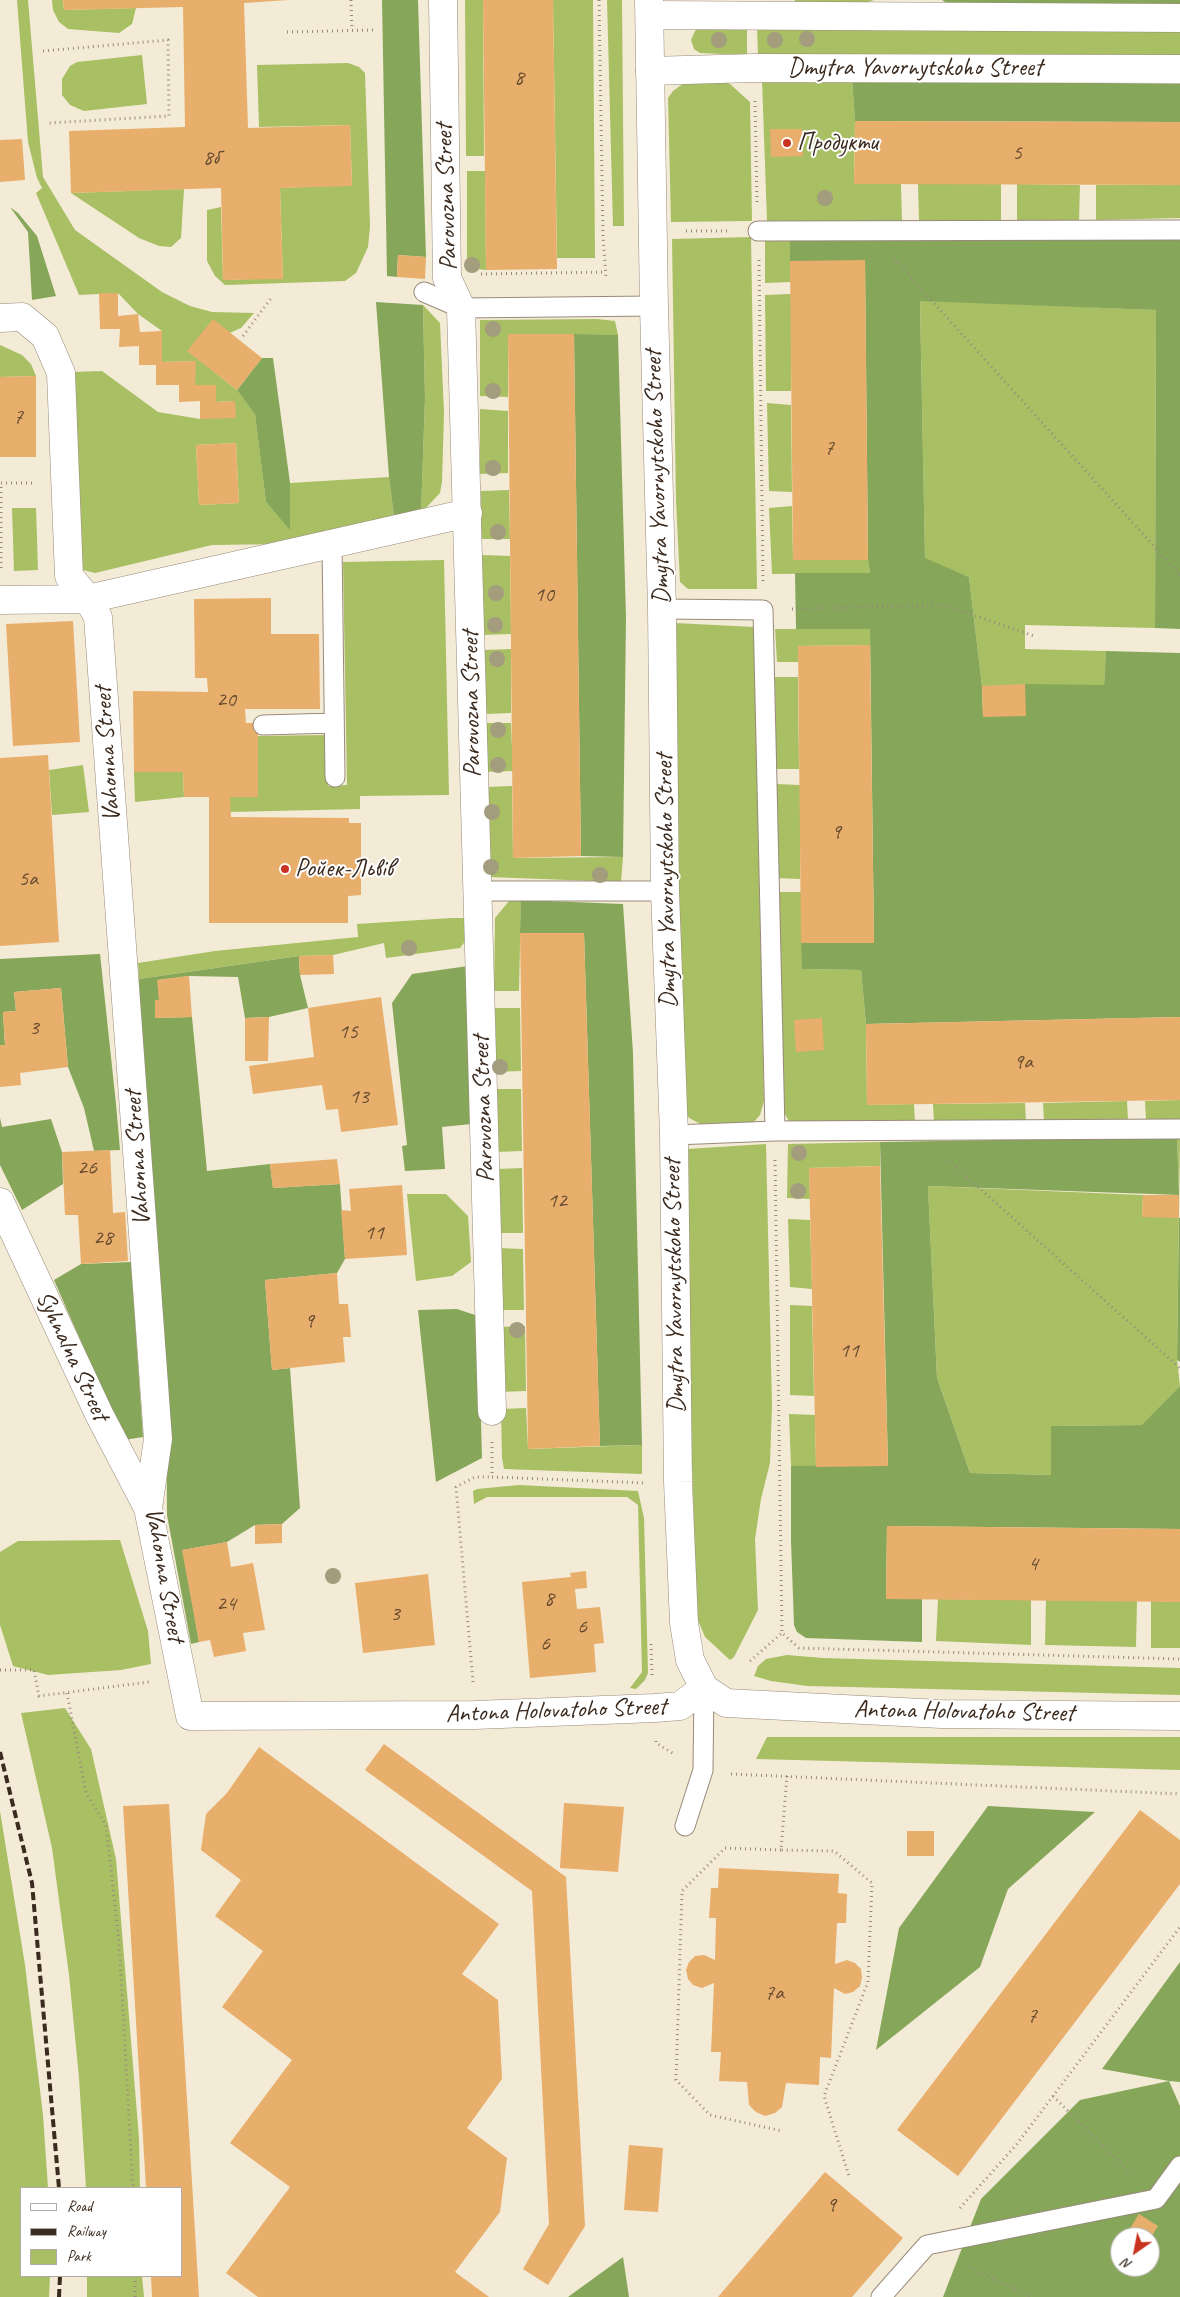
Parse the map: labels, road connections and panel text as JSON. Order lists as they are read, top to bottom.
{
  "streets": {
    "street": [
      "Dmytra Yavornytskoho Street",
      "Parovozna Street",
      "Vahonna Street",
      "Syhnalna Street",
      "Antona Holovatoho Street"
    ]
  },
  "crossings": [
    ["Dmytra Yavornytskoho Street", "Antona Holovatoho Street"],
    ["Vahonna Street", "Syhnalna Street"],
    ["Vahonna Street", "Antona Holovatoho Street"]
  ],
  "places": ["Продукти", "Ройек-Львів"],
  "house_numbers": [
    "8",
    "5",
    "8б",
    "7",
    "7",
    "10",
    "20",
    "9",
    "5а",
    "3",
    "15",
    "9а",
    "13",
    "26",
    "12",
    "11",
    "28",
    "9",
    "11",
    "4",
    "8",
    "24",
    "3",
    "6",
    "6",
    "7а",
    "7",
    "9"
  ],
  "legend": ["Road", "Railway", "Park"],
  "north": "bottom left"
}
